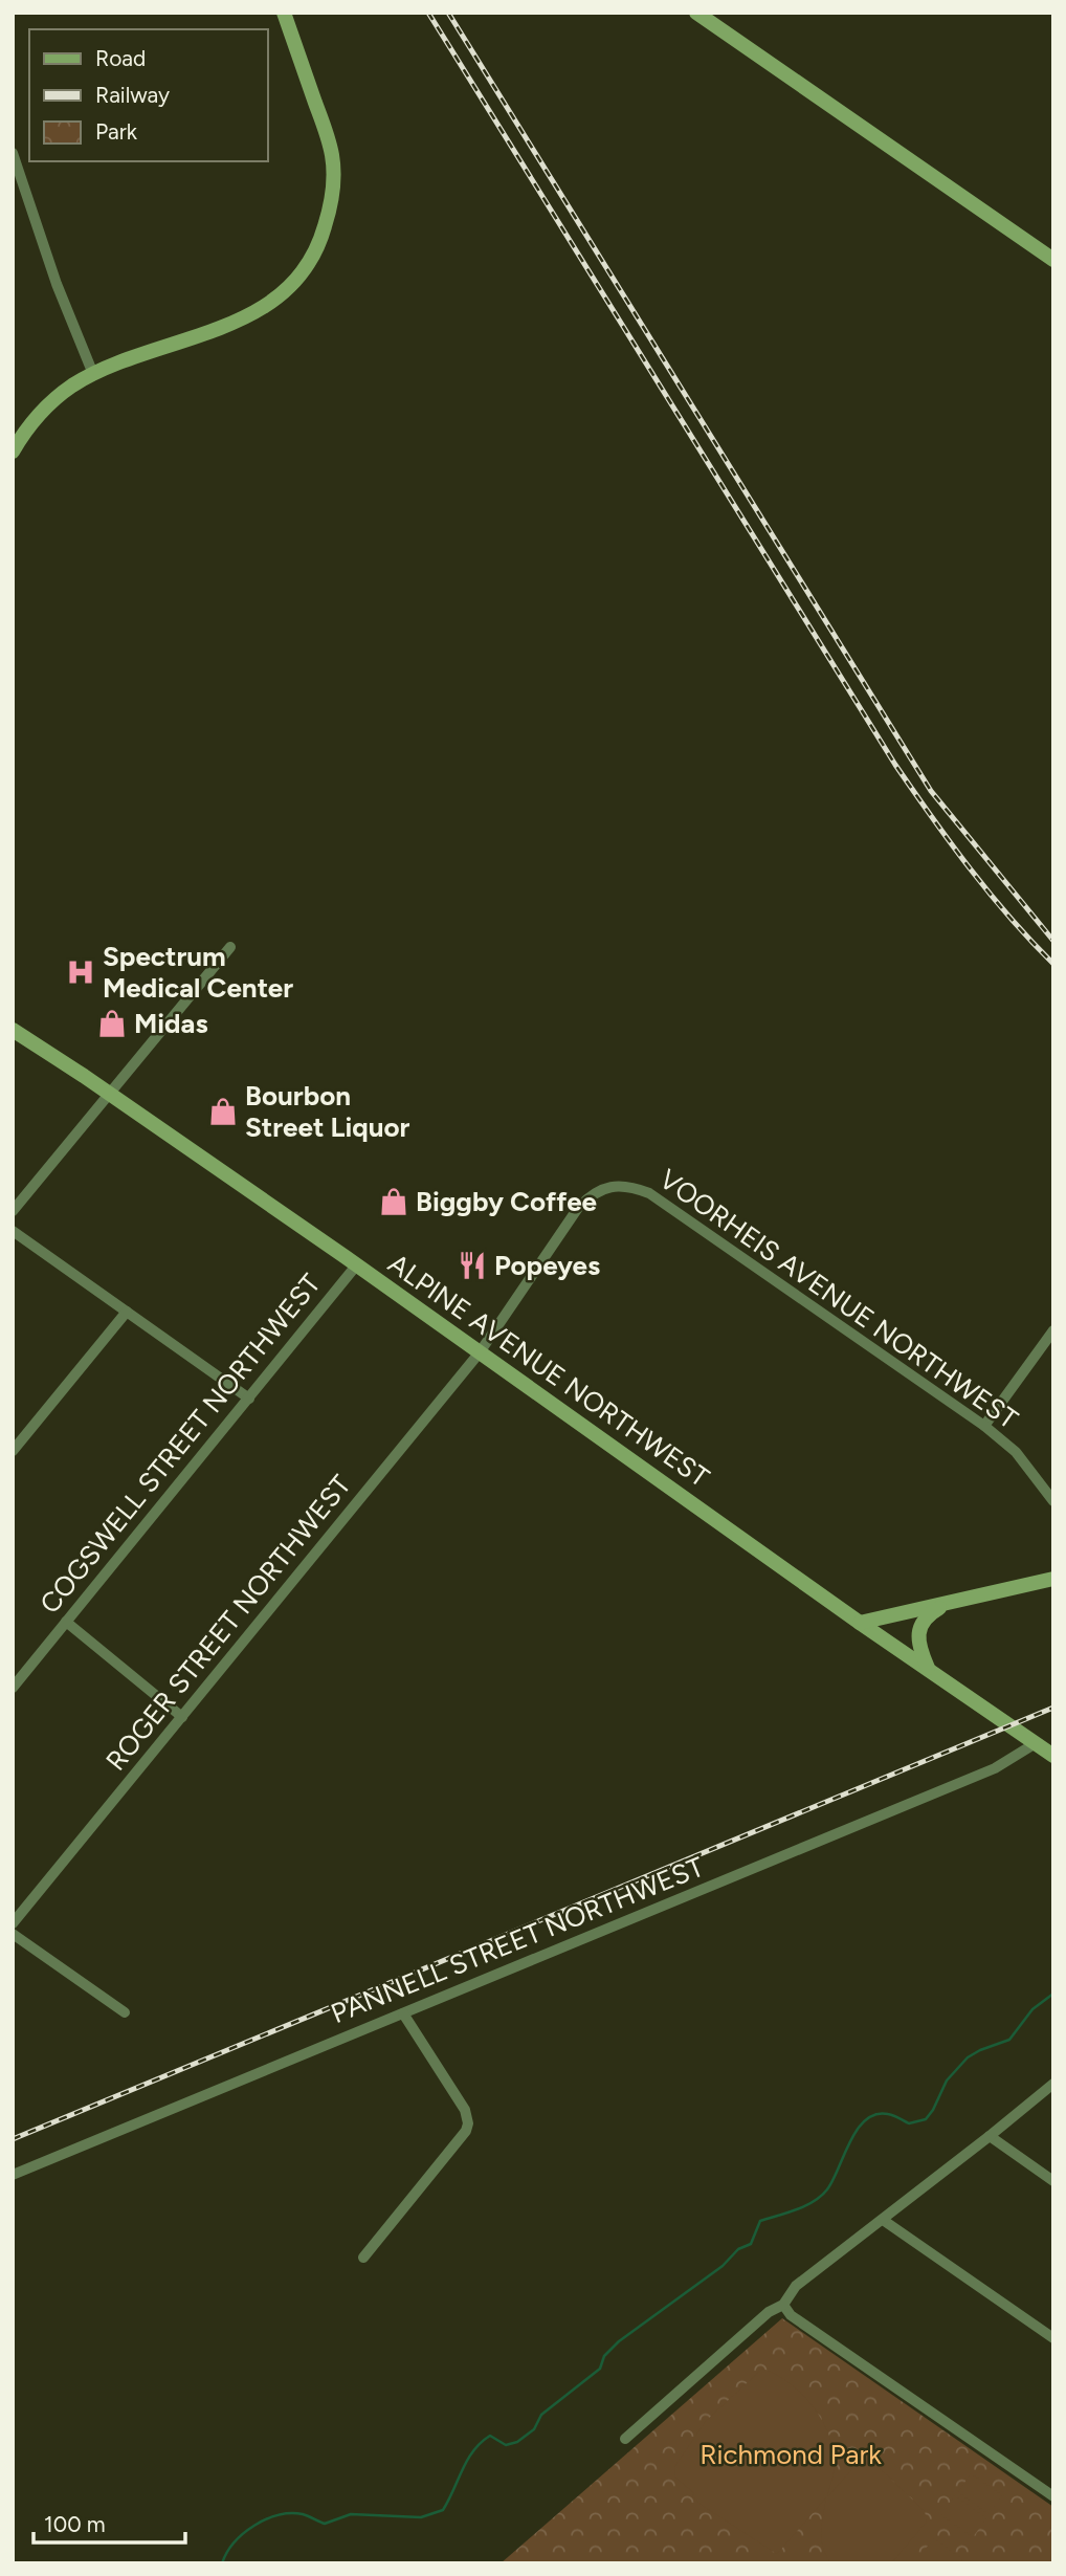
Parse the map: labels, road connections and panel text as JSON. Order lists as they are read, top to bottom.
{
  "streets": {
    "main road": ["ALPINE AVENUE NORTHWEST"],
    "street": [
      "VOORHEIS AVENUE NORTHWEST",
      "COGSWELL STREET NORTHWEST",
      "ROGER STREET NORTHWEST",
      "PANNELL STREET NORTHWEST"
    ]
  },
  "crossings": [
    ["VOORHEIS AVENUE NORTHWEST", "ALPINE AVENUE NORTHWEST"],
    ["VOORHEIS AVENUE NORTHWEST", "ROGER STREET NORTHWEST"],
    ["ALPINE AVENUE NORTHWEST", "COGSWELL STREET NORTHWEST"],
    ["ALPINE AVENUE NORTHWEST", "ROGER STREET NORTHWEST"],
    ["ALPINE AVENUE NORTHWEST", "PANNELL STREET NORTHWEST"]
  ],
  "parks": ["Richmond Park"],
  "places": {
    "hospital": ["Spectrum Medical Center"],
    "shop": ["Midas", "Bourbon Street Liquor", "Biggby Coffee"],
    "restaurant": ["Popeyes"]
  },
  "legend": ["Road", "Railway", "Park"],
  "scale_bar": "100 m"
}
